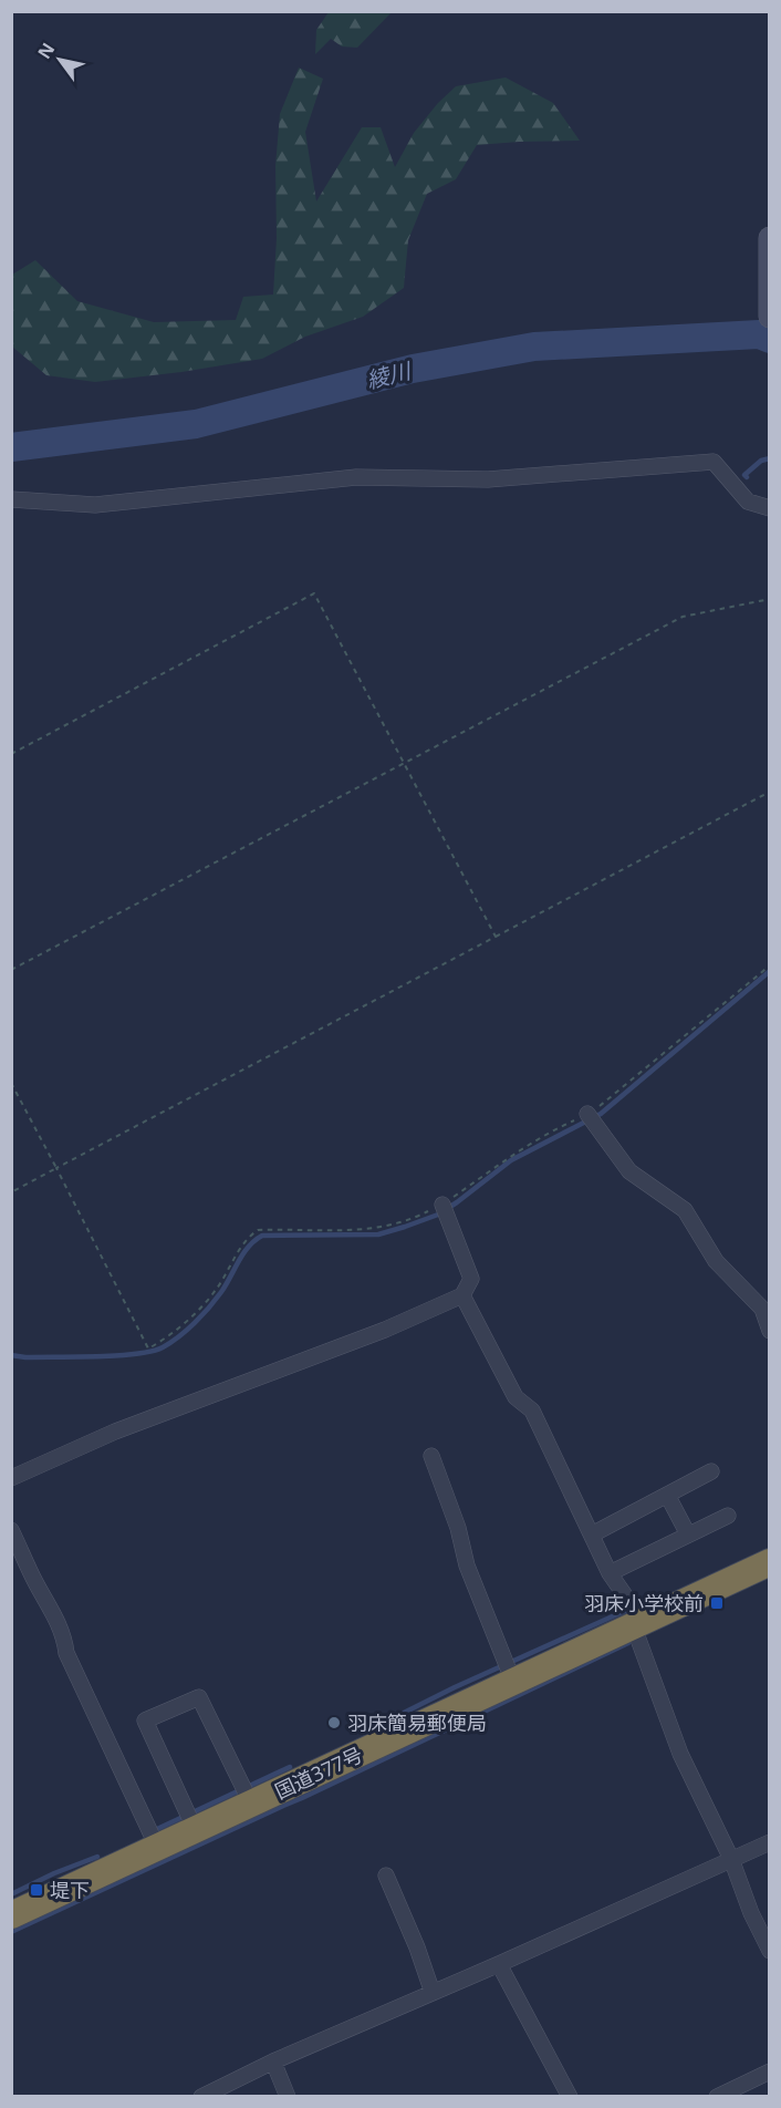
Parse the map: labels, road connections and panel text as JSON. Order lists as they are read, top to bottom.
{
  "streets": {
    "highway": ["国道377号"]
  },
  "water": ["綾川"],
  "places": {
    "transit": ["羽床小学校前", "堤下"],
    "other": ["羽床簡易郵便局"]
  },
  "north": "top left"
}
